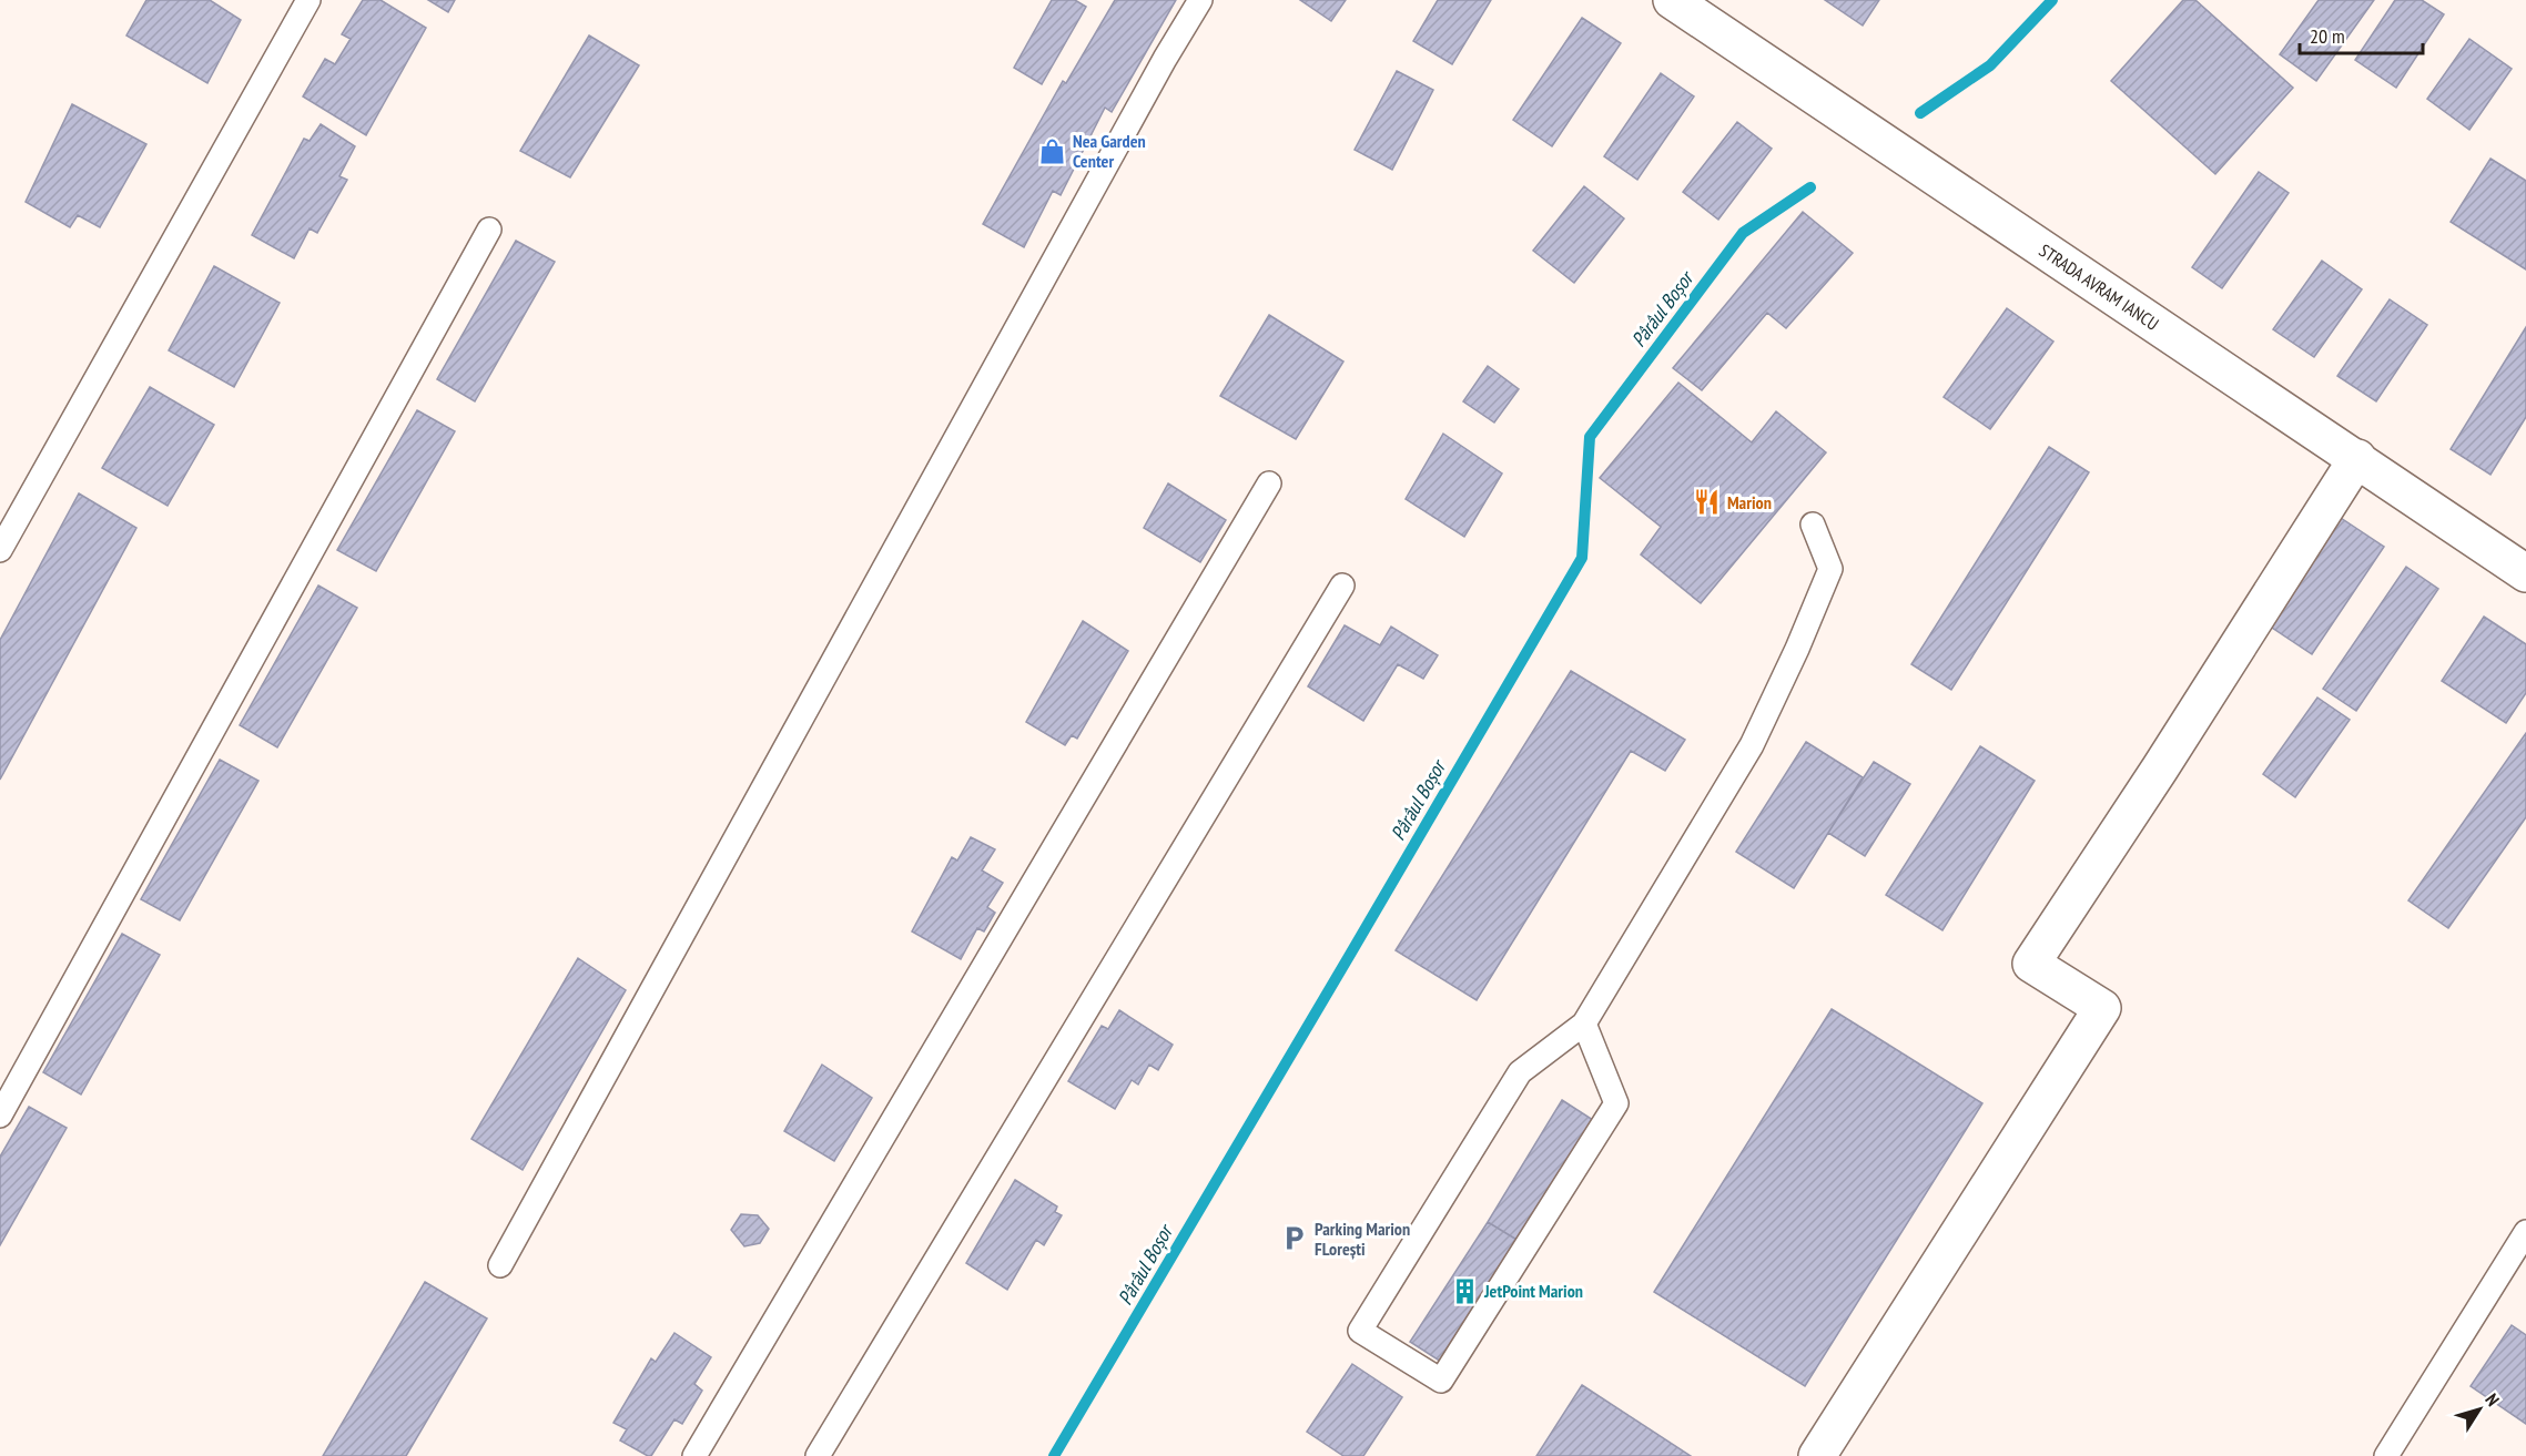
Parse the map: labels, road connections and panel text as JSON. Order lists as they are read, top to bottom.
{
  "streets": {
    "street": ["STRADA AVRAM IANCU"]
  },
  "water": ["Pârâul Boșor"],
  "places": {
    "shop": ["Nea Garden Center"],
    "restaurant": ["Marion"],
    "parking": ["Parking Marion FLorești"],
    "building": ["JetPoint Marion"]
  },
  "scale_bar": "20 m",
  "north": "top right"
}
